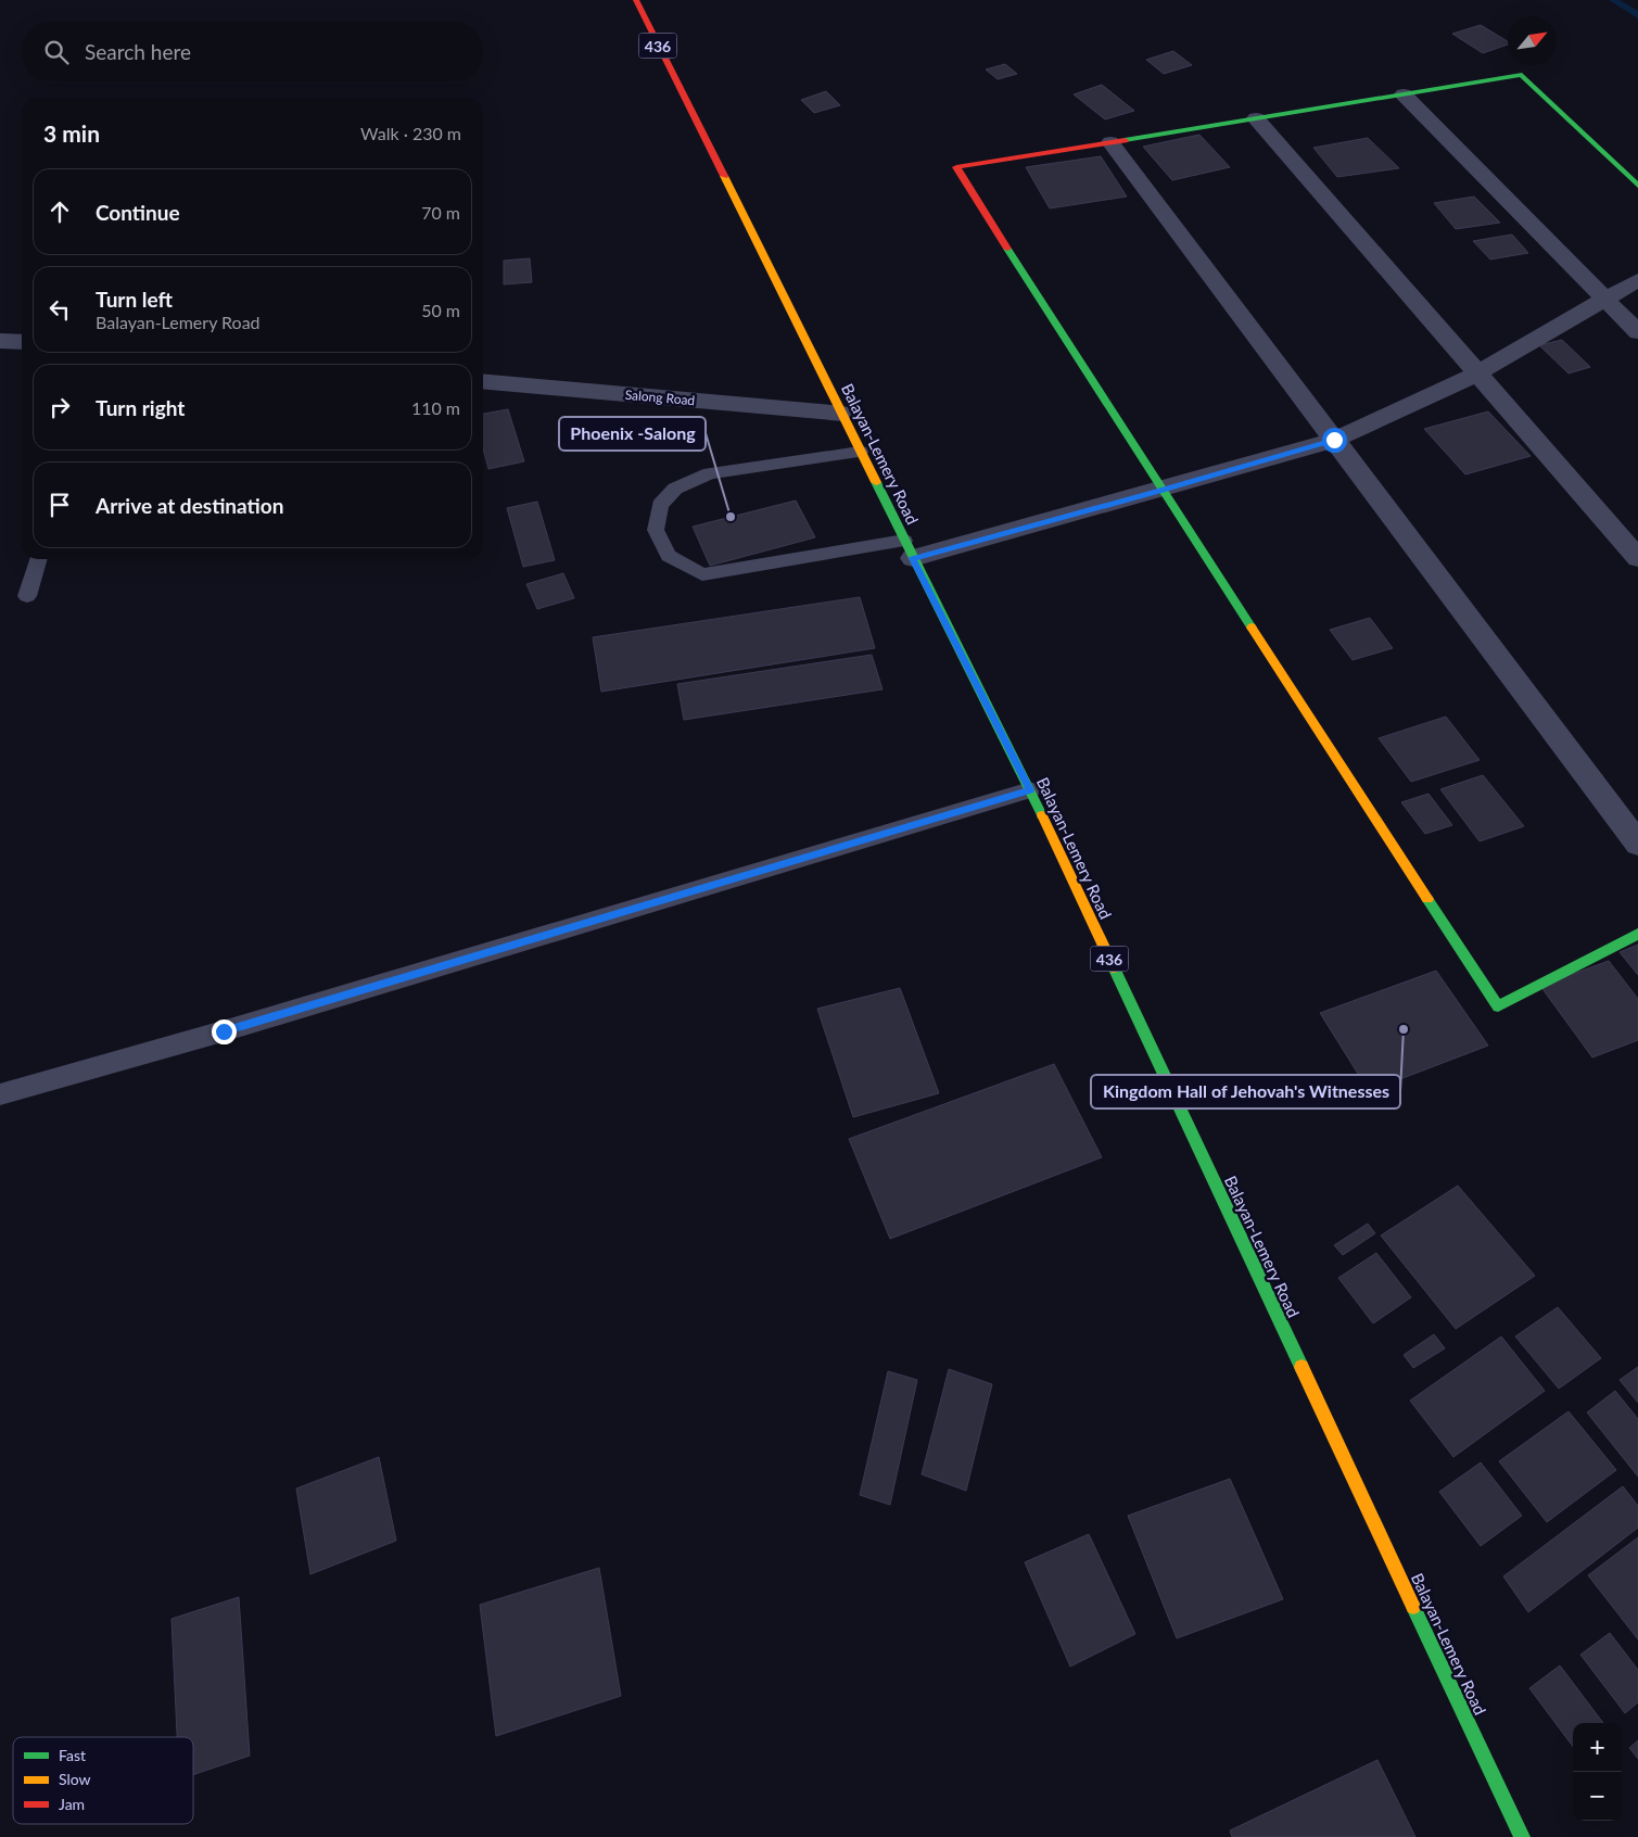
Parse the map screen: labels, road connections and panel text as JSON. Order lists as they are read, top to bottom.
{
  "streets": {
    "street": ["436", "Salong Road", "Balayan-Lemery Road"]
  },
  "crossings": [
    ["Salong Road", "Balayan-Lemery Road"]
  ],
  "places": ["Phoenix -Salong", "Kingdom Hall of Jehovah's Witnesses"],
  "legend": ["Fast", "Slow", "Jam"],
  "north": "top right",
  "page": {
    "search": "Search here",
    "heading": ["3 min", "Walk · 230 m"],
    "list": [
      ["Continue", "70 m"],
      ["Turn left", "Balayan-Lemery Road", "50 m"],
      ["Turn right", "110 m"],
      "Arrive at destination"
    ],
    "map_buttons": ["+", "−"]
  }
}
